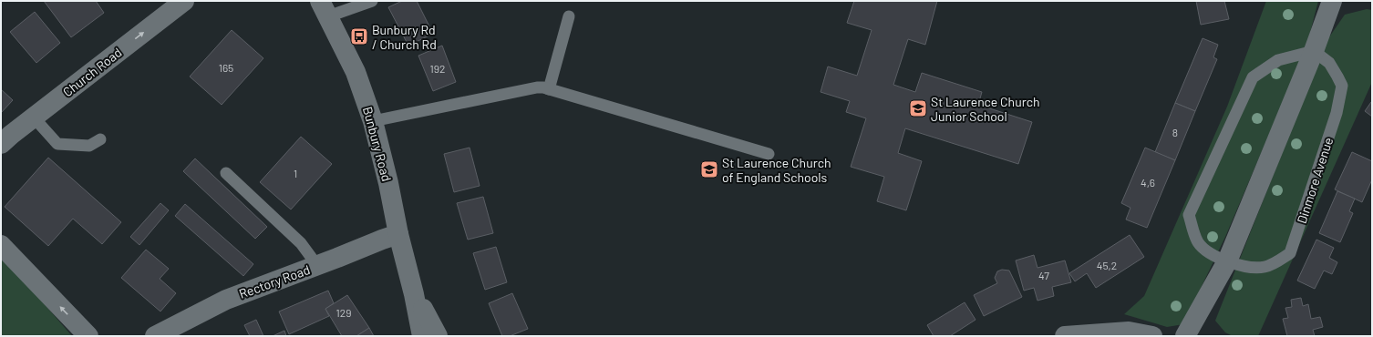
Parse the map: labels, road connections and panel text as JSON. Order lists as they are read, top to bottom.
{
  "streets": {
    "street": ["Church Road", "Bunbury Road", "Rectory Road"],
    "lane": ["Dinmore Avenue"]
  },
  "crossings": [
    ["Bunbury Road", "Rectory Road"]
  ],
  "one_way": ["Church Road"],
  "places": {
    "bus stop": ["Bunbury Rd / Church Rd"],
    "school or university": ["St Laurence Church Junior School", "St Laurence Church of England Schools"]
  },
  "house_numbers": [
    "165",
    "192",
    "8",
    "1",
    "4,6",
    "45,2",
    "47",
    "129"
  ]
}
